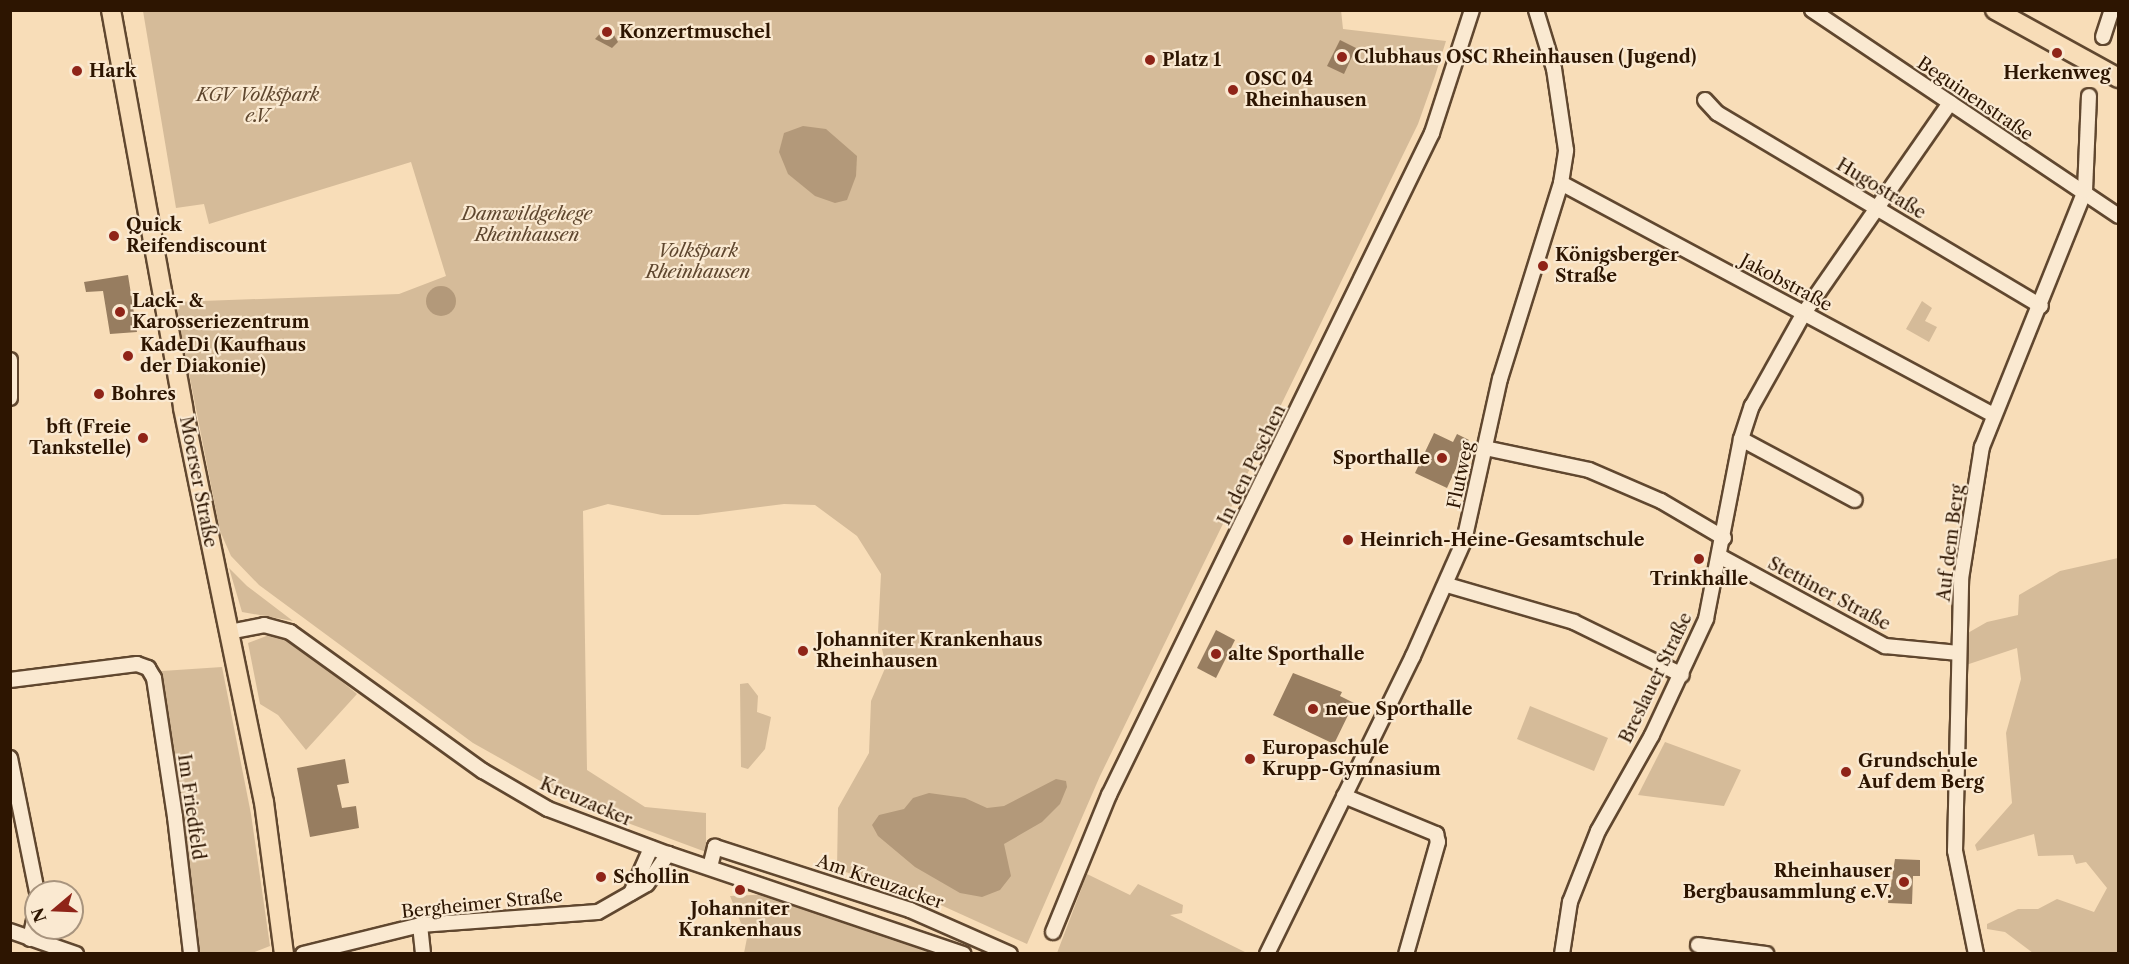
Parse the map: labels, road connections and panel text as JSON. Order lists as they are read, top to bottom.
{
  "streets": {
    "main road": ["Moerser Straße"],
    "street": [
      "Beguinenstraße",
      "Hugostraße",
      "Jakobstraße",
      "In den Peschen",
      "Flutweg",
      "Auf dem Berg",
      "Stettiner Straße",
      "Breslauer Straße",
      "Kreuzacker",
      "Im Friedfeld",
      "Am Kreuzacker",
      "Bergheimer Straße"
    ]
  },
  "crossings": [
    ["Beguinenstraße", "Auf dem Berg"],
    ["Beguinenstraße", "Breslauer Straße"],
    ["Hugostraße", "Auf dem Berg"],
    ["Hugostraße", "Breslauer Straße"],
    ["Jakobstraße", "Flutweg"],
    ["Jakobstraße", "Auf dem Berg"],
    ["Jakobstraße", "Breslauer Straße"],
    ["Moerser Straße", "Kreuzacker"],
    ["Auf dem Berg", "Stettiner Straße"],
    ["Stettiner Straße", "Breslauer Straße"],
    ["Kreuzacker", "Am Kreuzacker"],
    ["Kreuzacker", "Bergheimer Straße"]
  ],
  "parks": ["KGV Volkspark e.V.", "Damwildgehege Rheinhausen", "Volkspark Rheinhausen"],
  "places": [
    "Konzertmuschel",
    "Herkenweg",
    "Clubhaus OSC Rheinhausen (Jugend)",
    "Platz 1",
    "Hark",
    "OSC 04 Rheinhausen",
    "Quick Reifendiscount",
    "Königsberger Straße",
    "Lack- & Karosseriezentrum",
    "KadeDi (Kaufhaus der Diakonie)",
    "Bohres",
    "bft (Freie Tankstelle)",
    "Sporthalle",
    "Heinrich-Heine-Gesamtschule",
    "Trinkhalle",
    "Johanniter Krankenhaus Rheinhausen",
    "alte Sporthalle",
    "neue Sporthalle",
    "Europaschule Krupp-Gymnasium",
    "Grundschule Auf dem Berg",
    "Schollin",
    "Rheinhauser Bergbausammlung e.V.",
    "Johanniter Krankenhaus"
  ],
  "north": "left"
}
